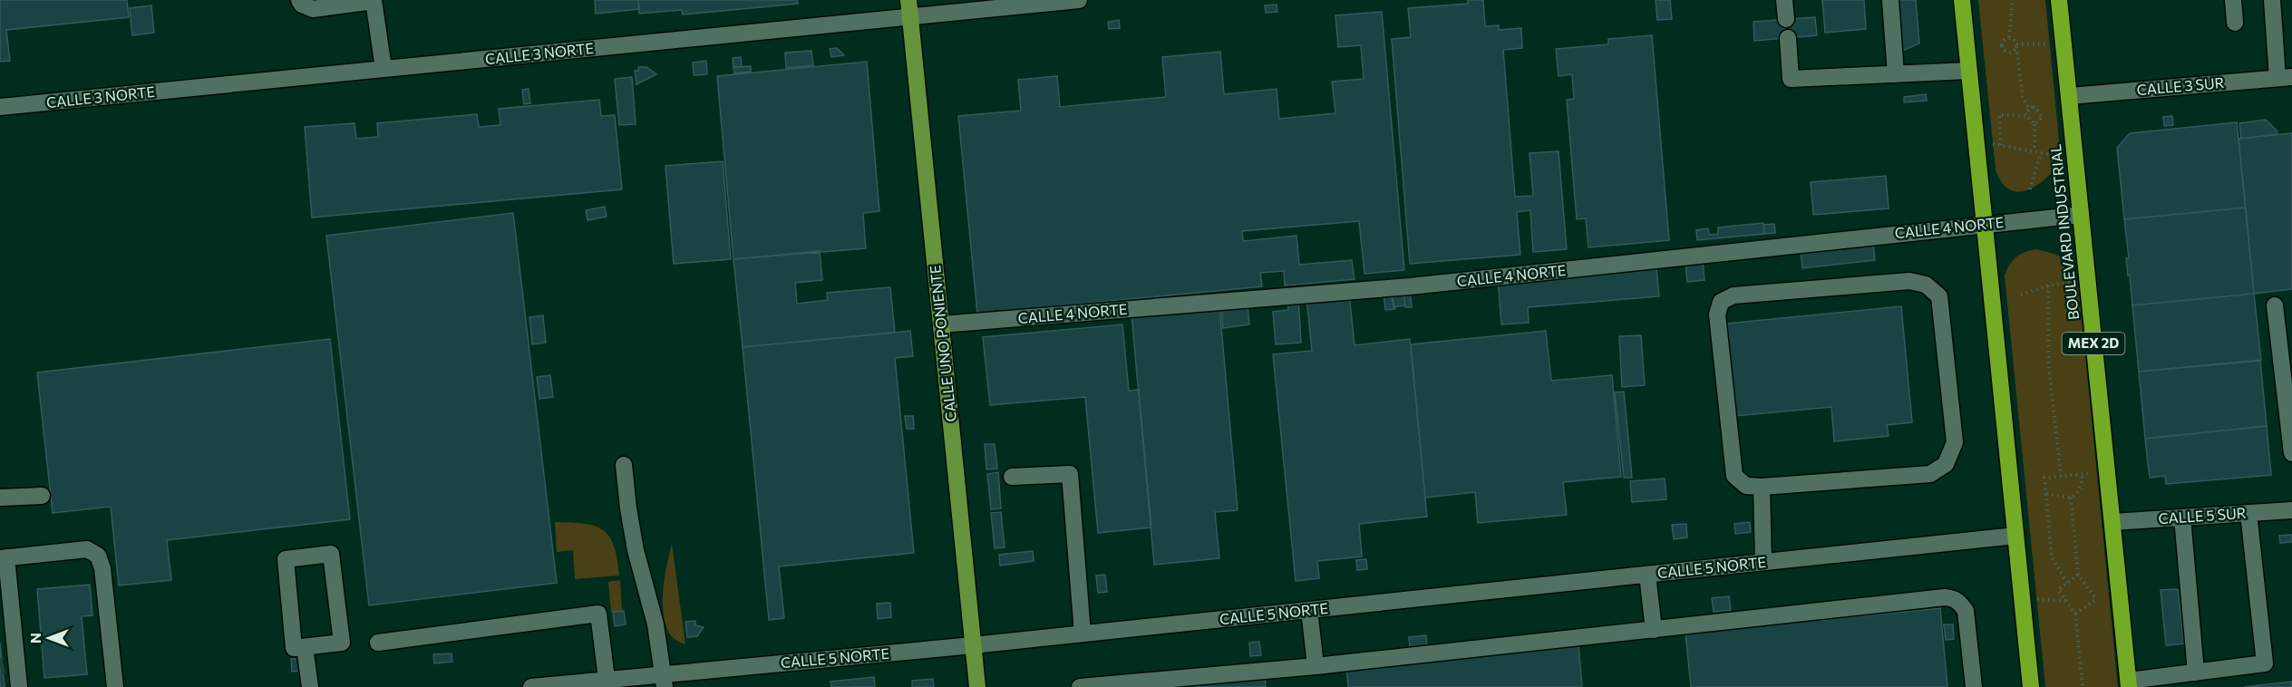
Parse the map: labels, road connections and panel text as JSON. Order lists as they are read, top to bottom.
{
  "streets": {
    "highway": ["BOULEVARD INDUSTRIAL", "MEX 2D"],
    "main road": ["CALLE UNO PONIENTE"],
    "street": [
      "CALLE 3 NORTE",
      "CALLE 3 SUR",
      "CALLE 4 NORTE",
      "CALLE 5 SUR",
      "CALLE 5 NORTE"
    ]
  },
  "crossings": [
    ["CALLE 3 NORTE", "CALLE UNO PONIENTE"],
    ["CALLE 3 SUR", "BOULEVARD INDUSTRIAL"],
    ["CALLE 4 NORTE", "BOULEVARD INDUSTRIAL"],
    ["CALLE 4 NORTE", "CALLE UNO PONIENTE"],
    ["BOULEVARD INDUSTRIAL", "CALLE 5 SUR"],
    ["CALLE UNO PONIENTE", "CALLE 5 NORTE"]
  ],
  "north": "left"
}
